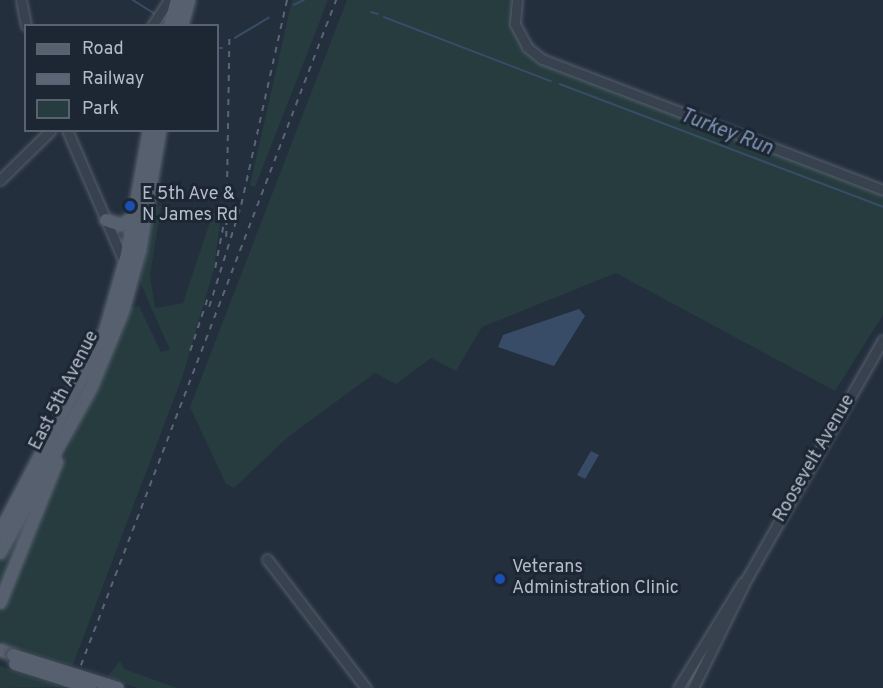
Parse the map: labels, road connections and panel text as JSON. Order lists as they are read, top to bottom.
{
  "streets": {
    "main road": ["East 5th Avenue"],
    "street": ["Roosevelt Avenue"]
  },
  "water": ["Turkey Run"],
  "places": ["E 5th Ave & N James Rd", "Veterans Administration Clinic"],
  "legend": ["Road", "Railway", "Park"]
}
